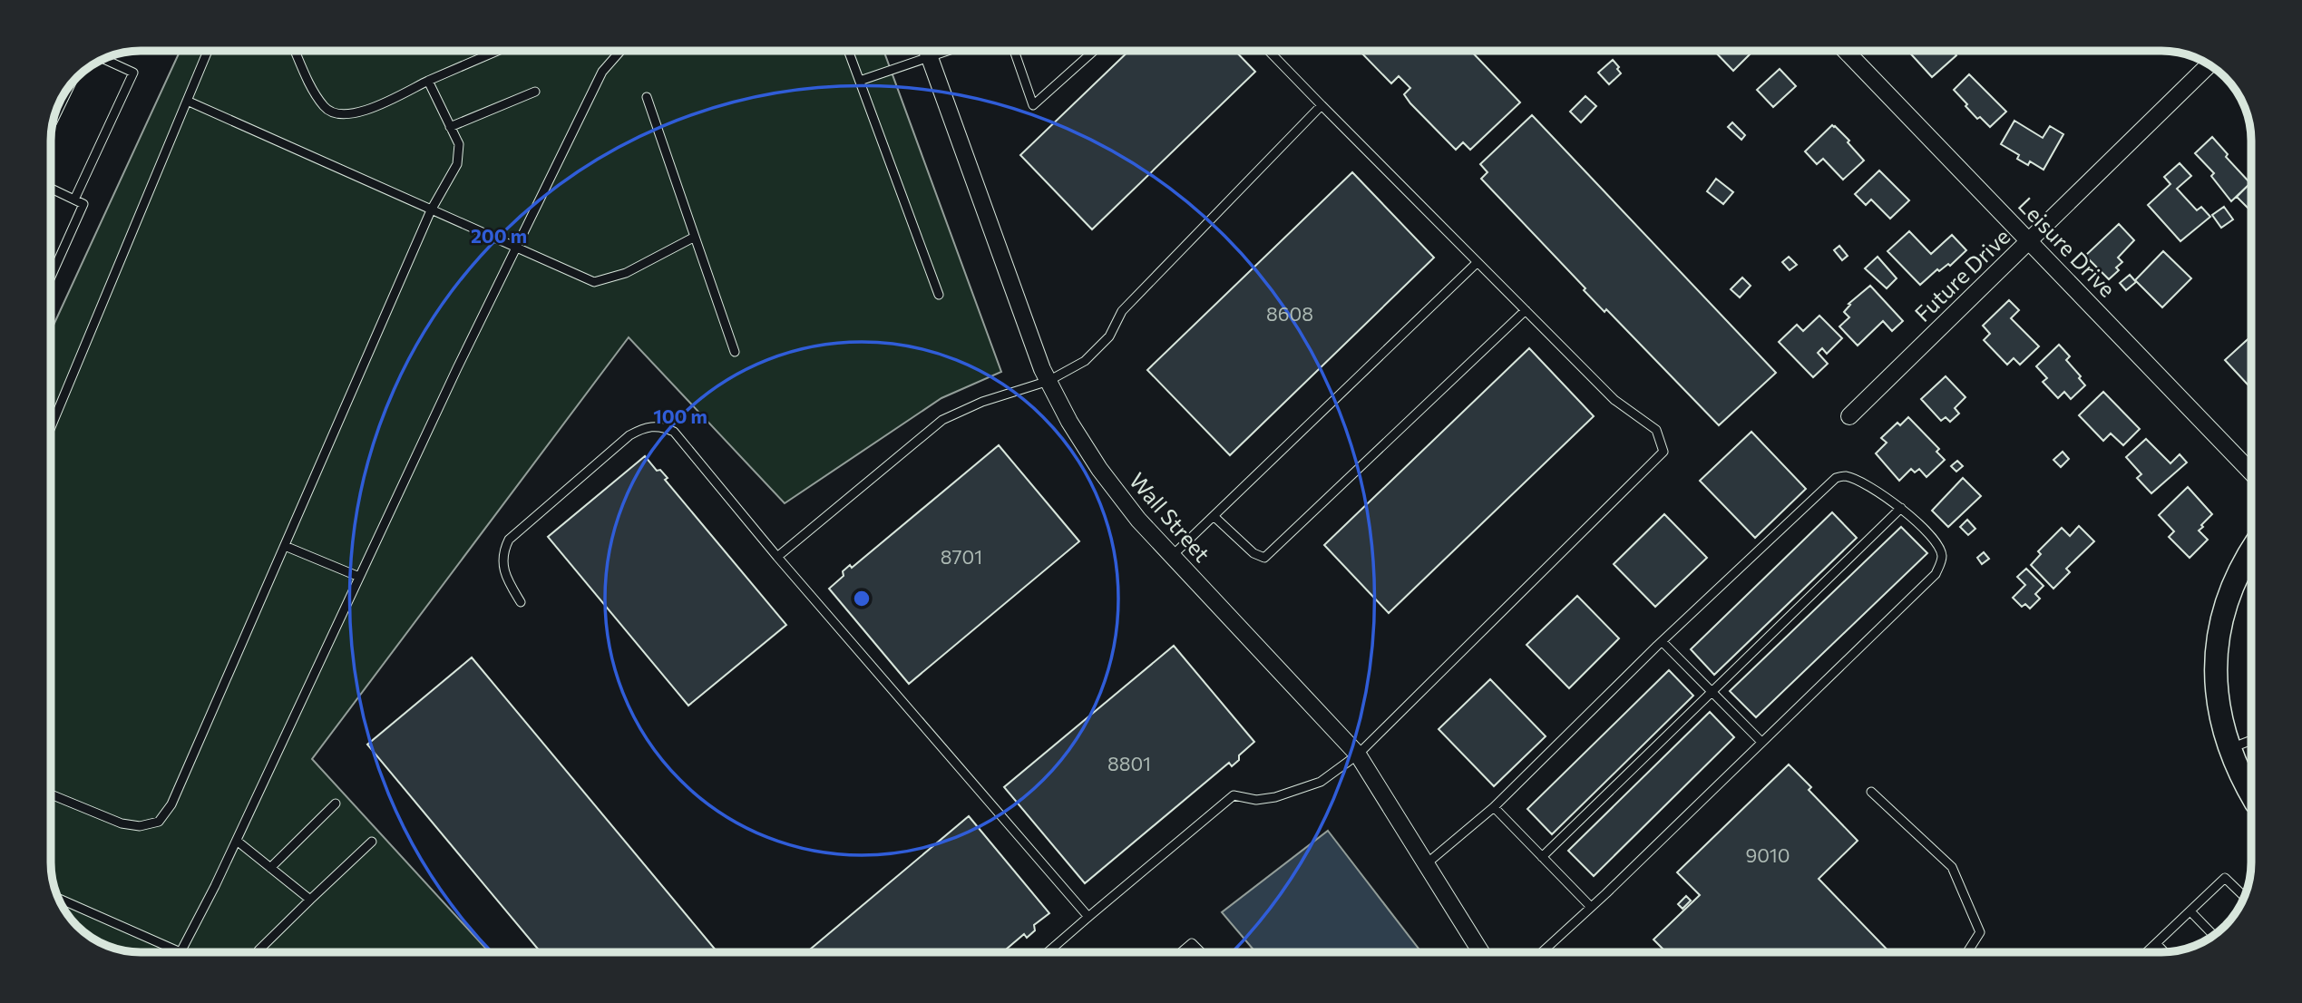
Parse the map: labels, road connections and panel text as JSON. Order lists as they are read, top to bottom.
{
  "streets": {
    "street": ["Leisure Drive", "Future Drive", "Wall Street"]
  },
  "crossings": [
    ["Leisure Drive", "Future Drive"]
  ],
  "house_numbers": [
    "8608",
    "8701",
    "8801",
    "9010"
  ],
  "rings": ["200 m", "100 m"]
}
